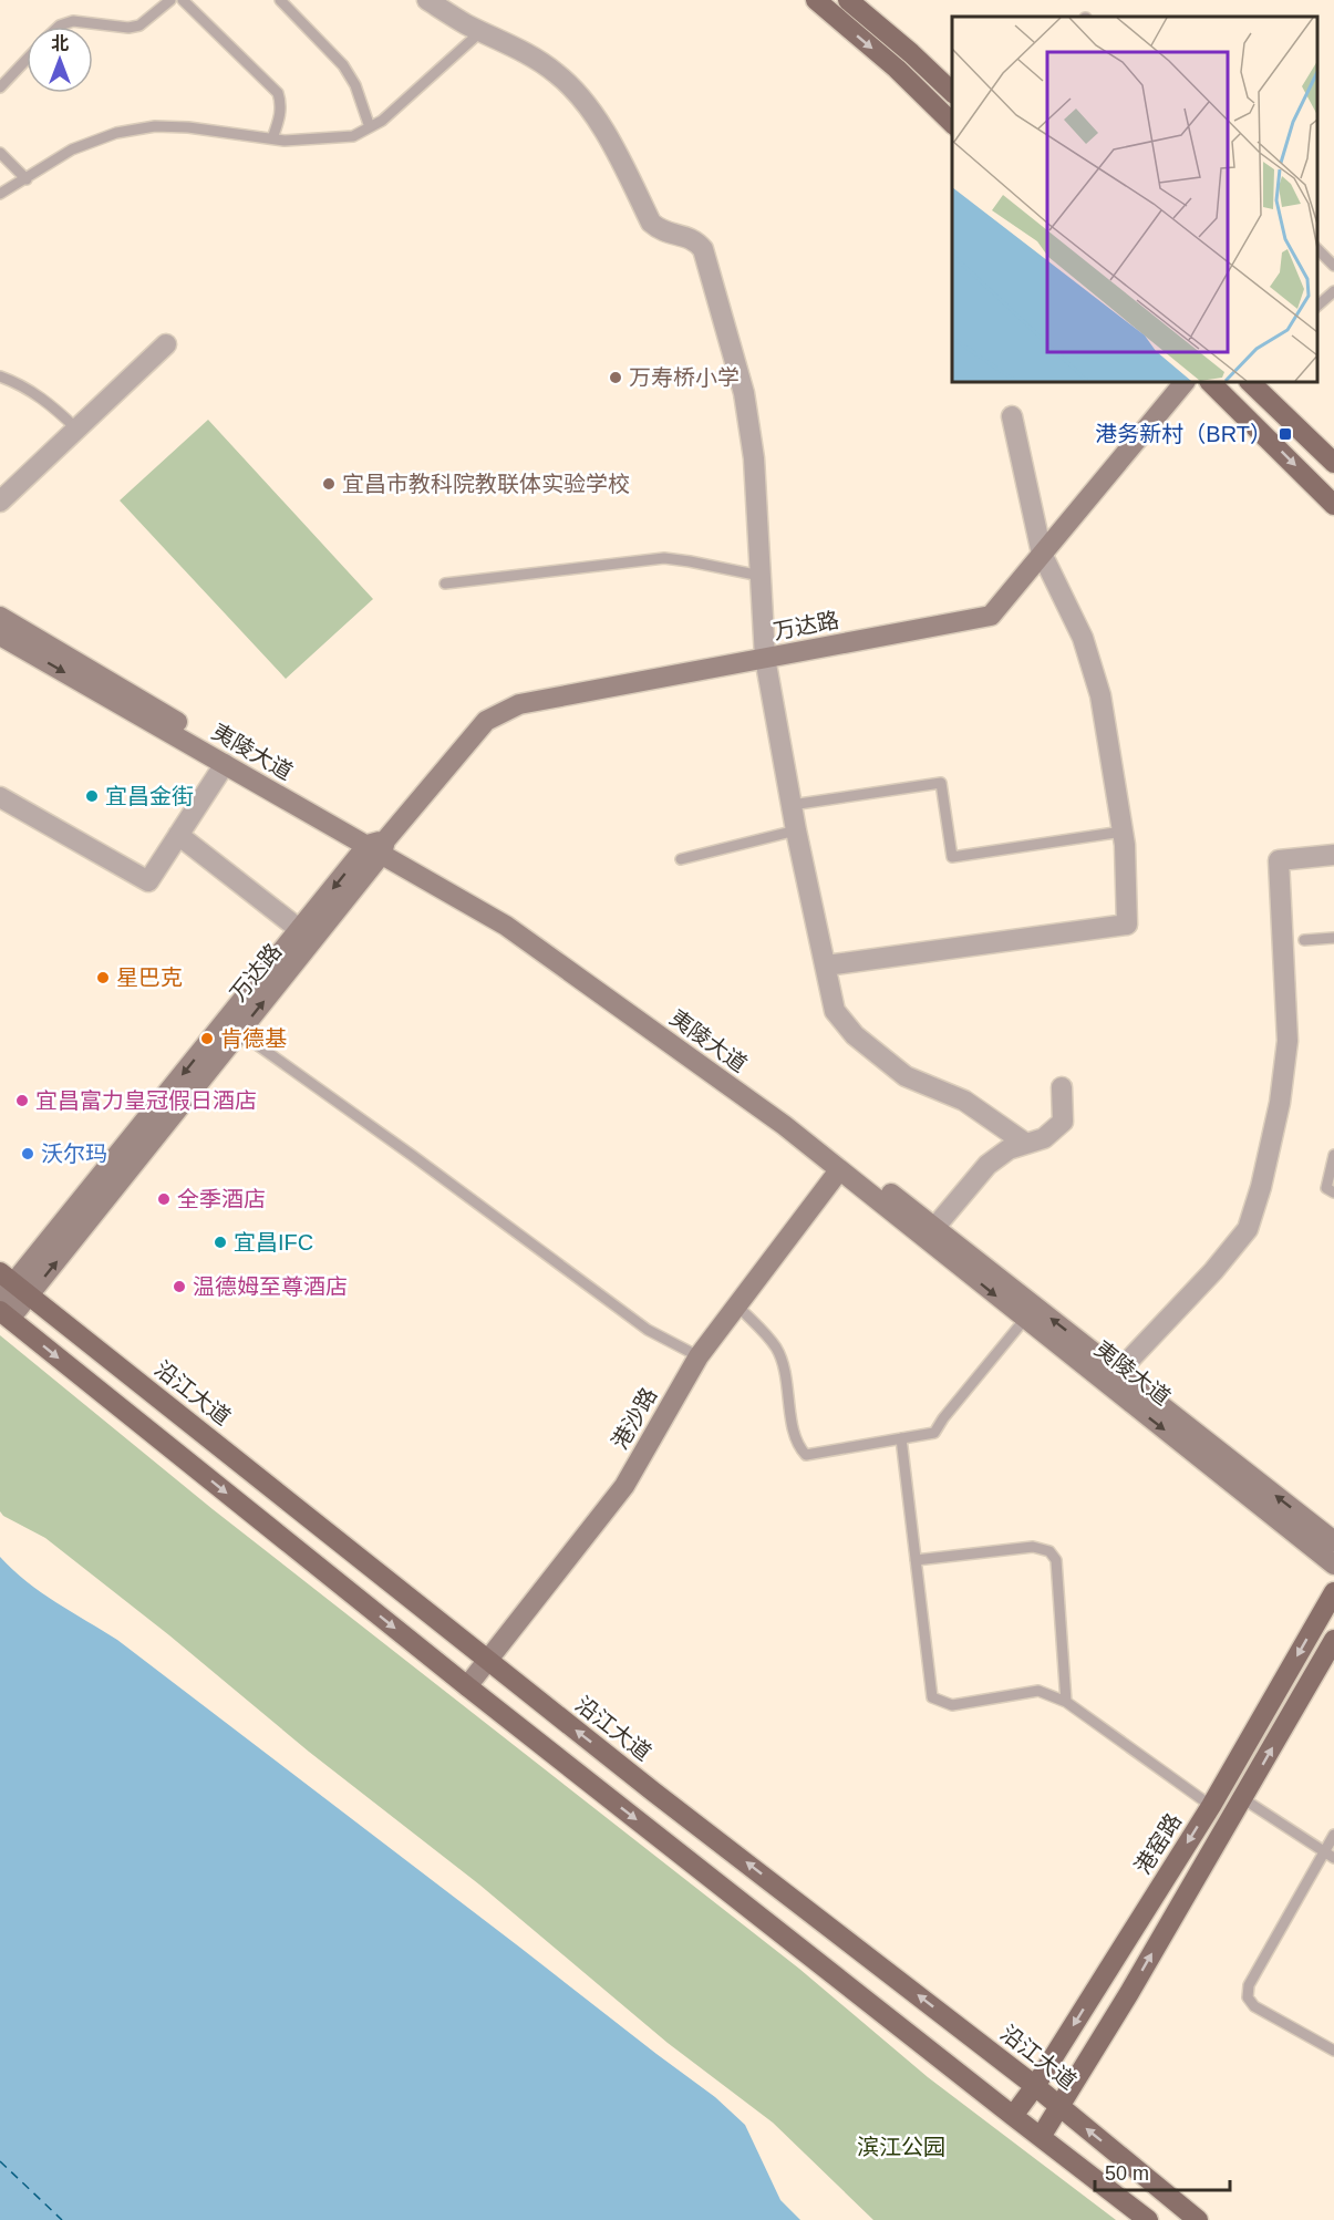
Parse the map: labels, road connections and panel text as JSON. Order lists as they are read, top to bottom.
{
  "streets": {
    "main road": [
      "万达路",
      "夷陵大道",
      "沿江大道",
      "港沙路",
      "港窑路"
    ]
  },
  "crossings": [
    ["万达路", "夷陵大道"],
    ["万达路", "沿江大道"],
    ["夷陵大道", "港沙路"],
    ["沿江大道", "港沙路"],
    ["沿江大道", "港窑路"]
  ],
  "parks": ["滨江公园"],
  "places": {
    "other": [
      "万寿桥小学",
      "宜昌市教科院教联体实验学校",
      "宜昌金街",
      "星巴克",
      "肯德基",
      "宜昌富力皇冠假日酒店",
      "沃尔玛",
      "全季酒店",
      "宜昌IFC",
      "温德姆至尊酒店"
    ],
    "transit": ["港务新村（BRT）"]
  },
  "scale_bar": "50 m",
  "north": "top"
}
